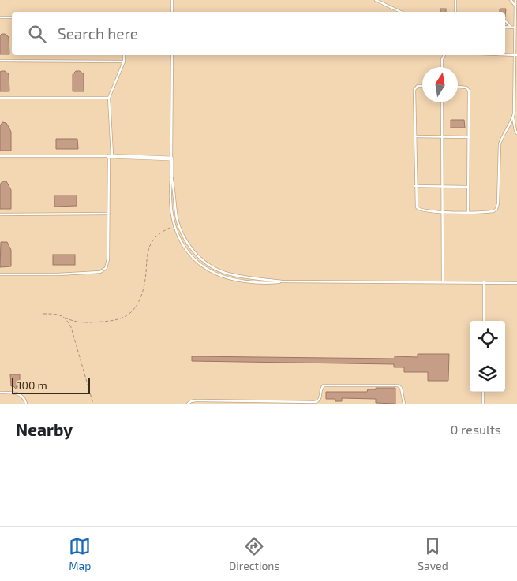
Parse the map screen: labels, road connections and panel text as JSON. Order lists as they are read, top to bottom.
{
  "scale_bar": "100 m",
  "north": "top",
  "page": {
    "search": "Search here",
    "scale": "100 m",
    "heading": ["Nearby", "0 results"],
    "nav": ["Map", "Directions", "Saved"]
  }
}
